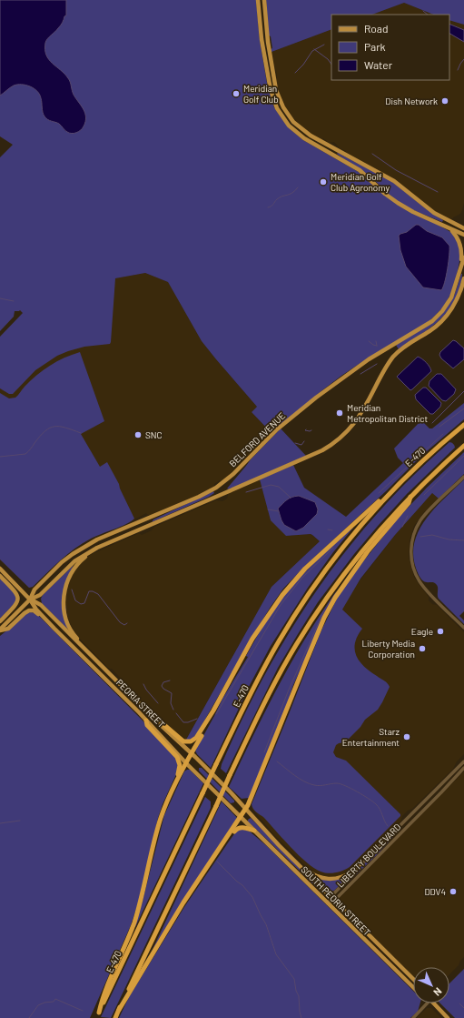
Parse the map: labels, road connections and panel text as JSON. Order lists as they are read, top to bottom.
{
  "streets": {
    "highway": ["E-470"],
    "main road": ["BELFORD AVENUE", "PEORIA STREET", "SOUTH PEORIA STREET"],
    "street": ["LIBERTY BOULEVARD"]
  },
  "crossings": [
    ["BELFORD AVENUE", "PEORIA STREET"],
    ["PEORIA STREET", "SOUTH PEORIA STREET"],
    ["LIBERTY BOULEVARD", "SOUTH PEORIA STREET"]
  ],
  "places": [
    "Meridian Golf Club",
    "Dish Network",
    "Meridian Golf Club Agronomy",
    "Meridian Metropolitan District",
    "SNC",
    "Eagle",
    "Liberty Media Corporation",
    "Starz Entertainment",
    "DDV4"
  ],
  "legend": ["Road", "Park", "Water"],
  "north": "bottom right"
}
